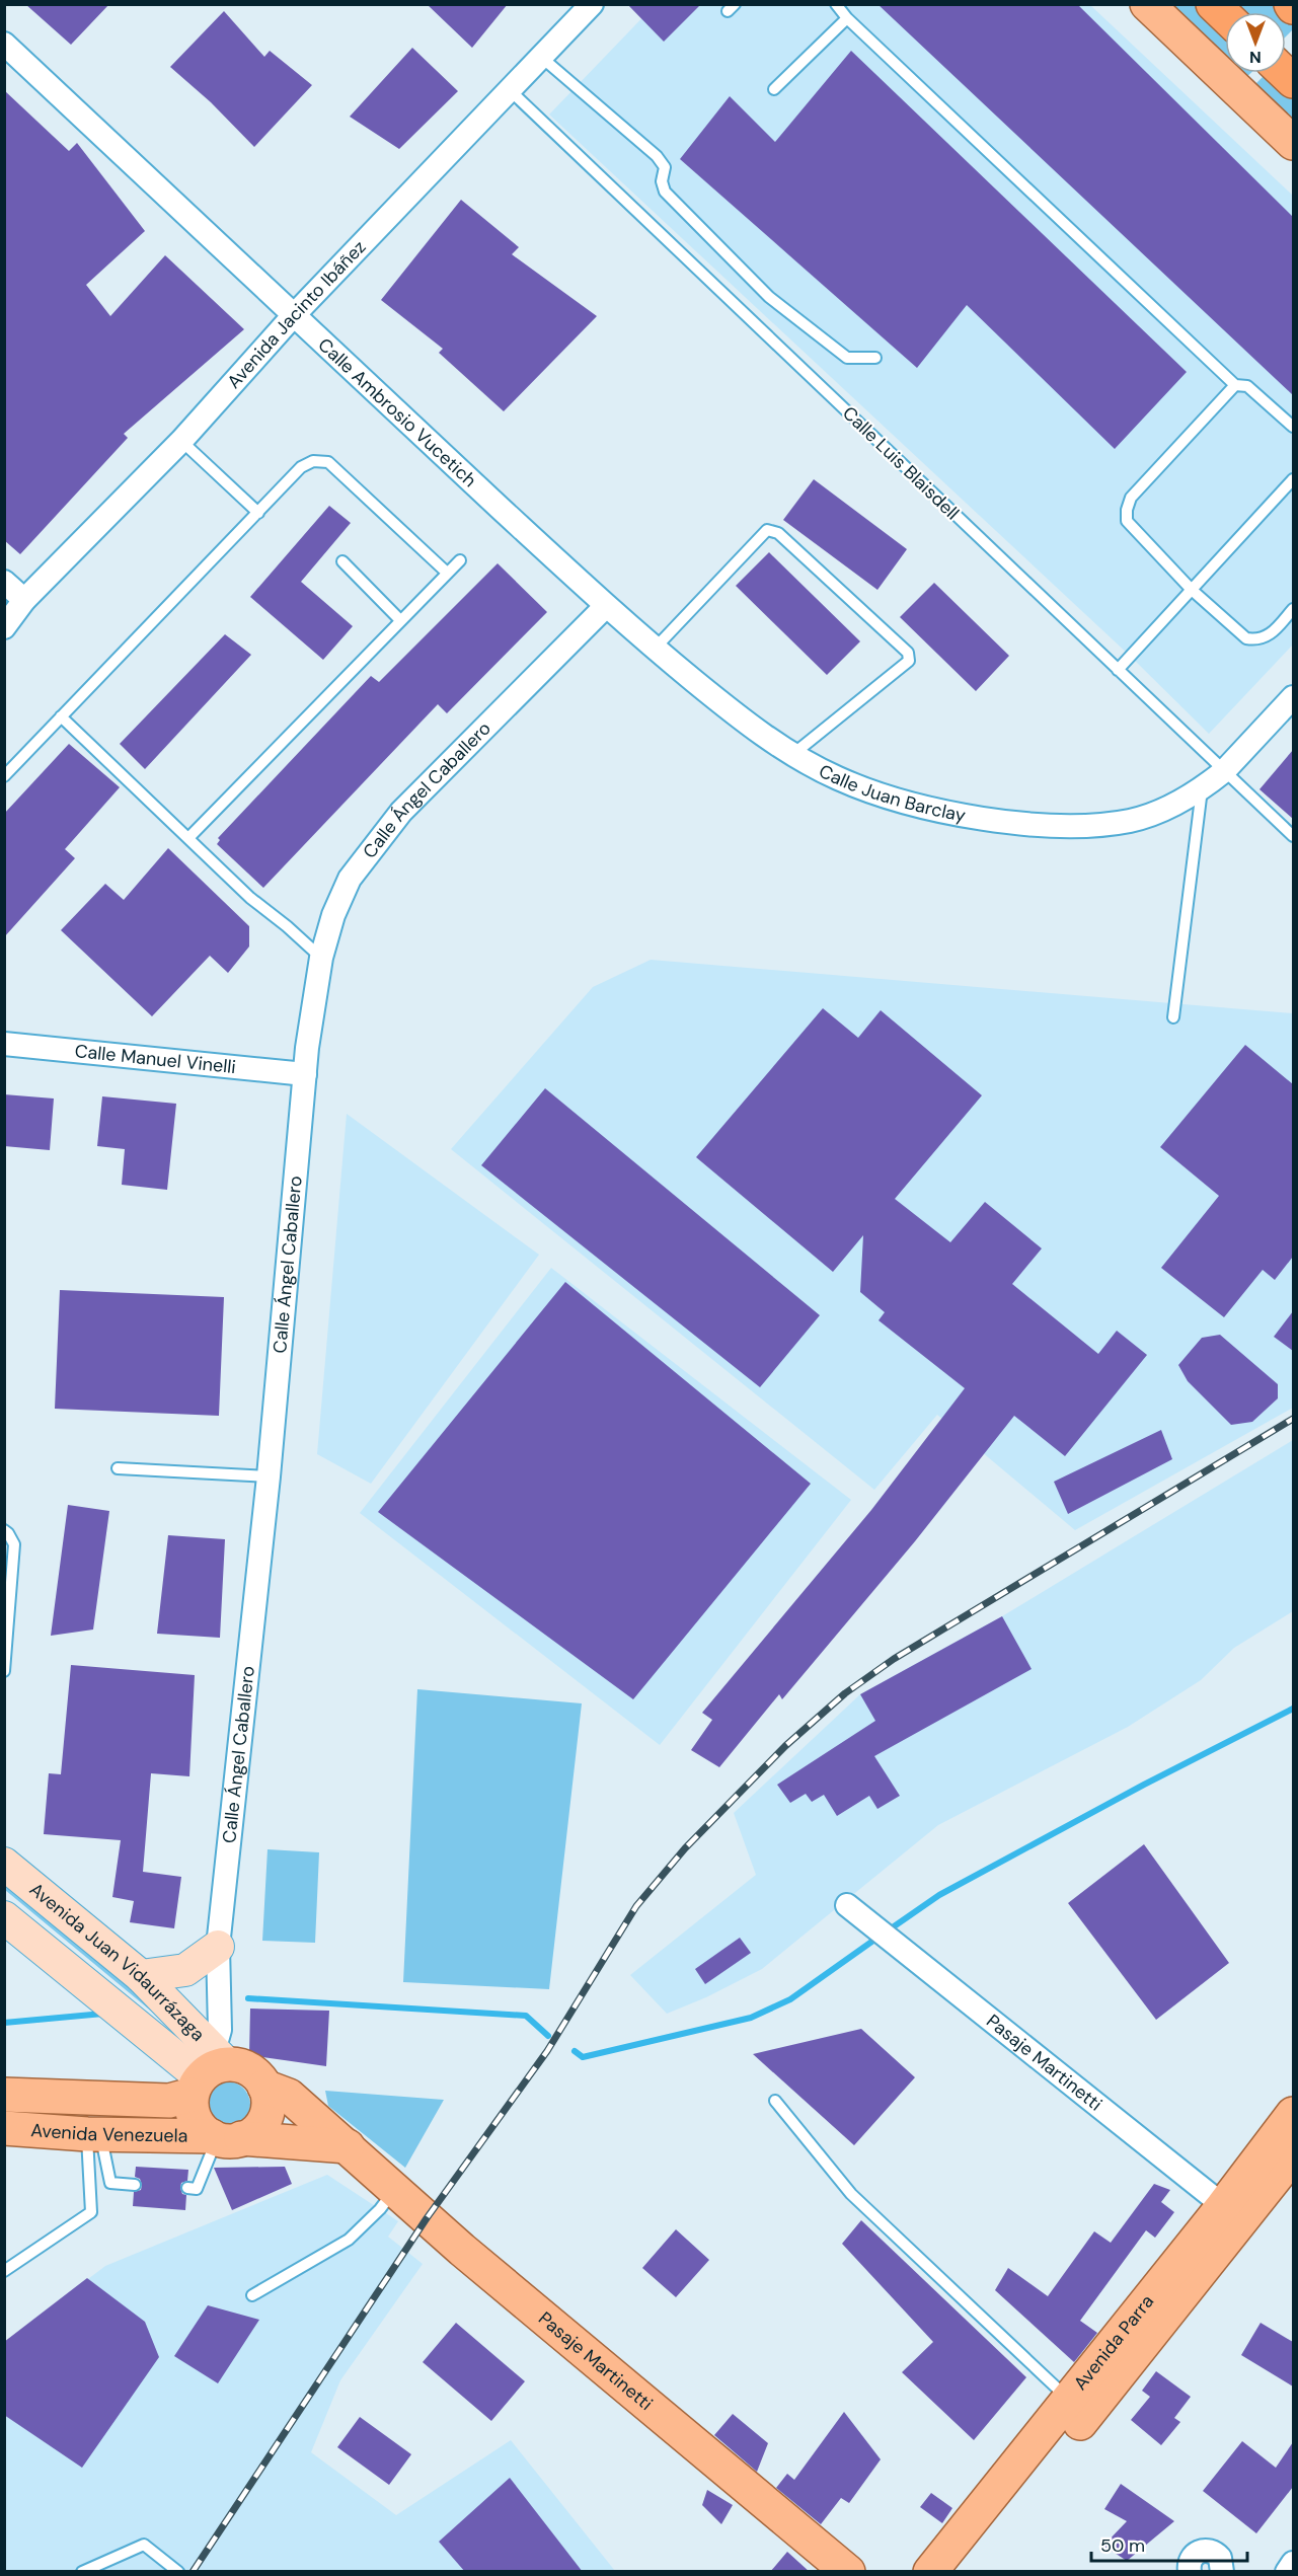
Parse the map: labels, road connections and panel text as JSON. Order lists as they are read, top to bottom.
{
  "streets": {
    "main road": [
      "Avenida Juan Vidaurrázaga",
      "Pasaje Martinetti",
      "Avenida Venezuela",
      "Avenida Parra"
    ],
    "street": [
      "Avenida Jacinto Ibáñez",
      "Calle Ambrosio Vucetich",
      "Calle Ángel Caballero",
      "Calle Juan Barclay",
      "Calle Manuel Vinelli"
    ],
    "lane": ["Calle Luis Blaisdell"]
  },
  "crossings": [
    ["Avenida Jacinto Ibáñez", "Calle Ambrosio Vucetich"],
    ["Avenida Jacinto Ibáñez", "Calle Luis Blaisdell"],
    ["Calle Ambrosio Vucetich", "Calle Ángel Caballero"],
    ["Calle Ambrosio Vucetich", "Calle Juan Barclay"],
    ["Calle Luis Blaisdell", "Calle Juan Barclay"],
    ["Calle Ángel Caballero", "Calle Juan Barclay"],
    ["Calle Ángel Caballero", "Calle Manuel Vinelli"],
    ["Calle Ángel Caballero", "Avenida Juan Vidaurrázaga"],
    ["Calle Ángel Caballero", "Pasaje Martinetti"],
    ["Calle Ángel Caballero", "Avenida Venezuela"],
    ["Avenida Juan Vidaurrázaga", "Pasaje Martinetti"],
    ["Avenida Juan Vidaurrázaga", "Avenida Venezuela"],
    ["Pasaje Martinetti", "Avenida Venezuela"],
    ["Pasaje Martinetti", "Avenida Parra"]
  ],
  "scale_bar": "50 m",
  "north": "bottom"
}
